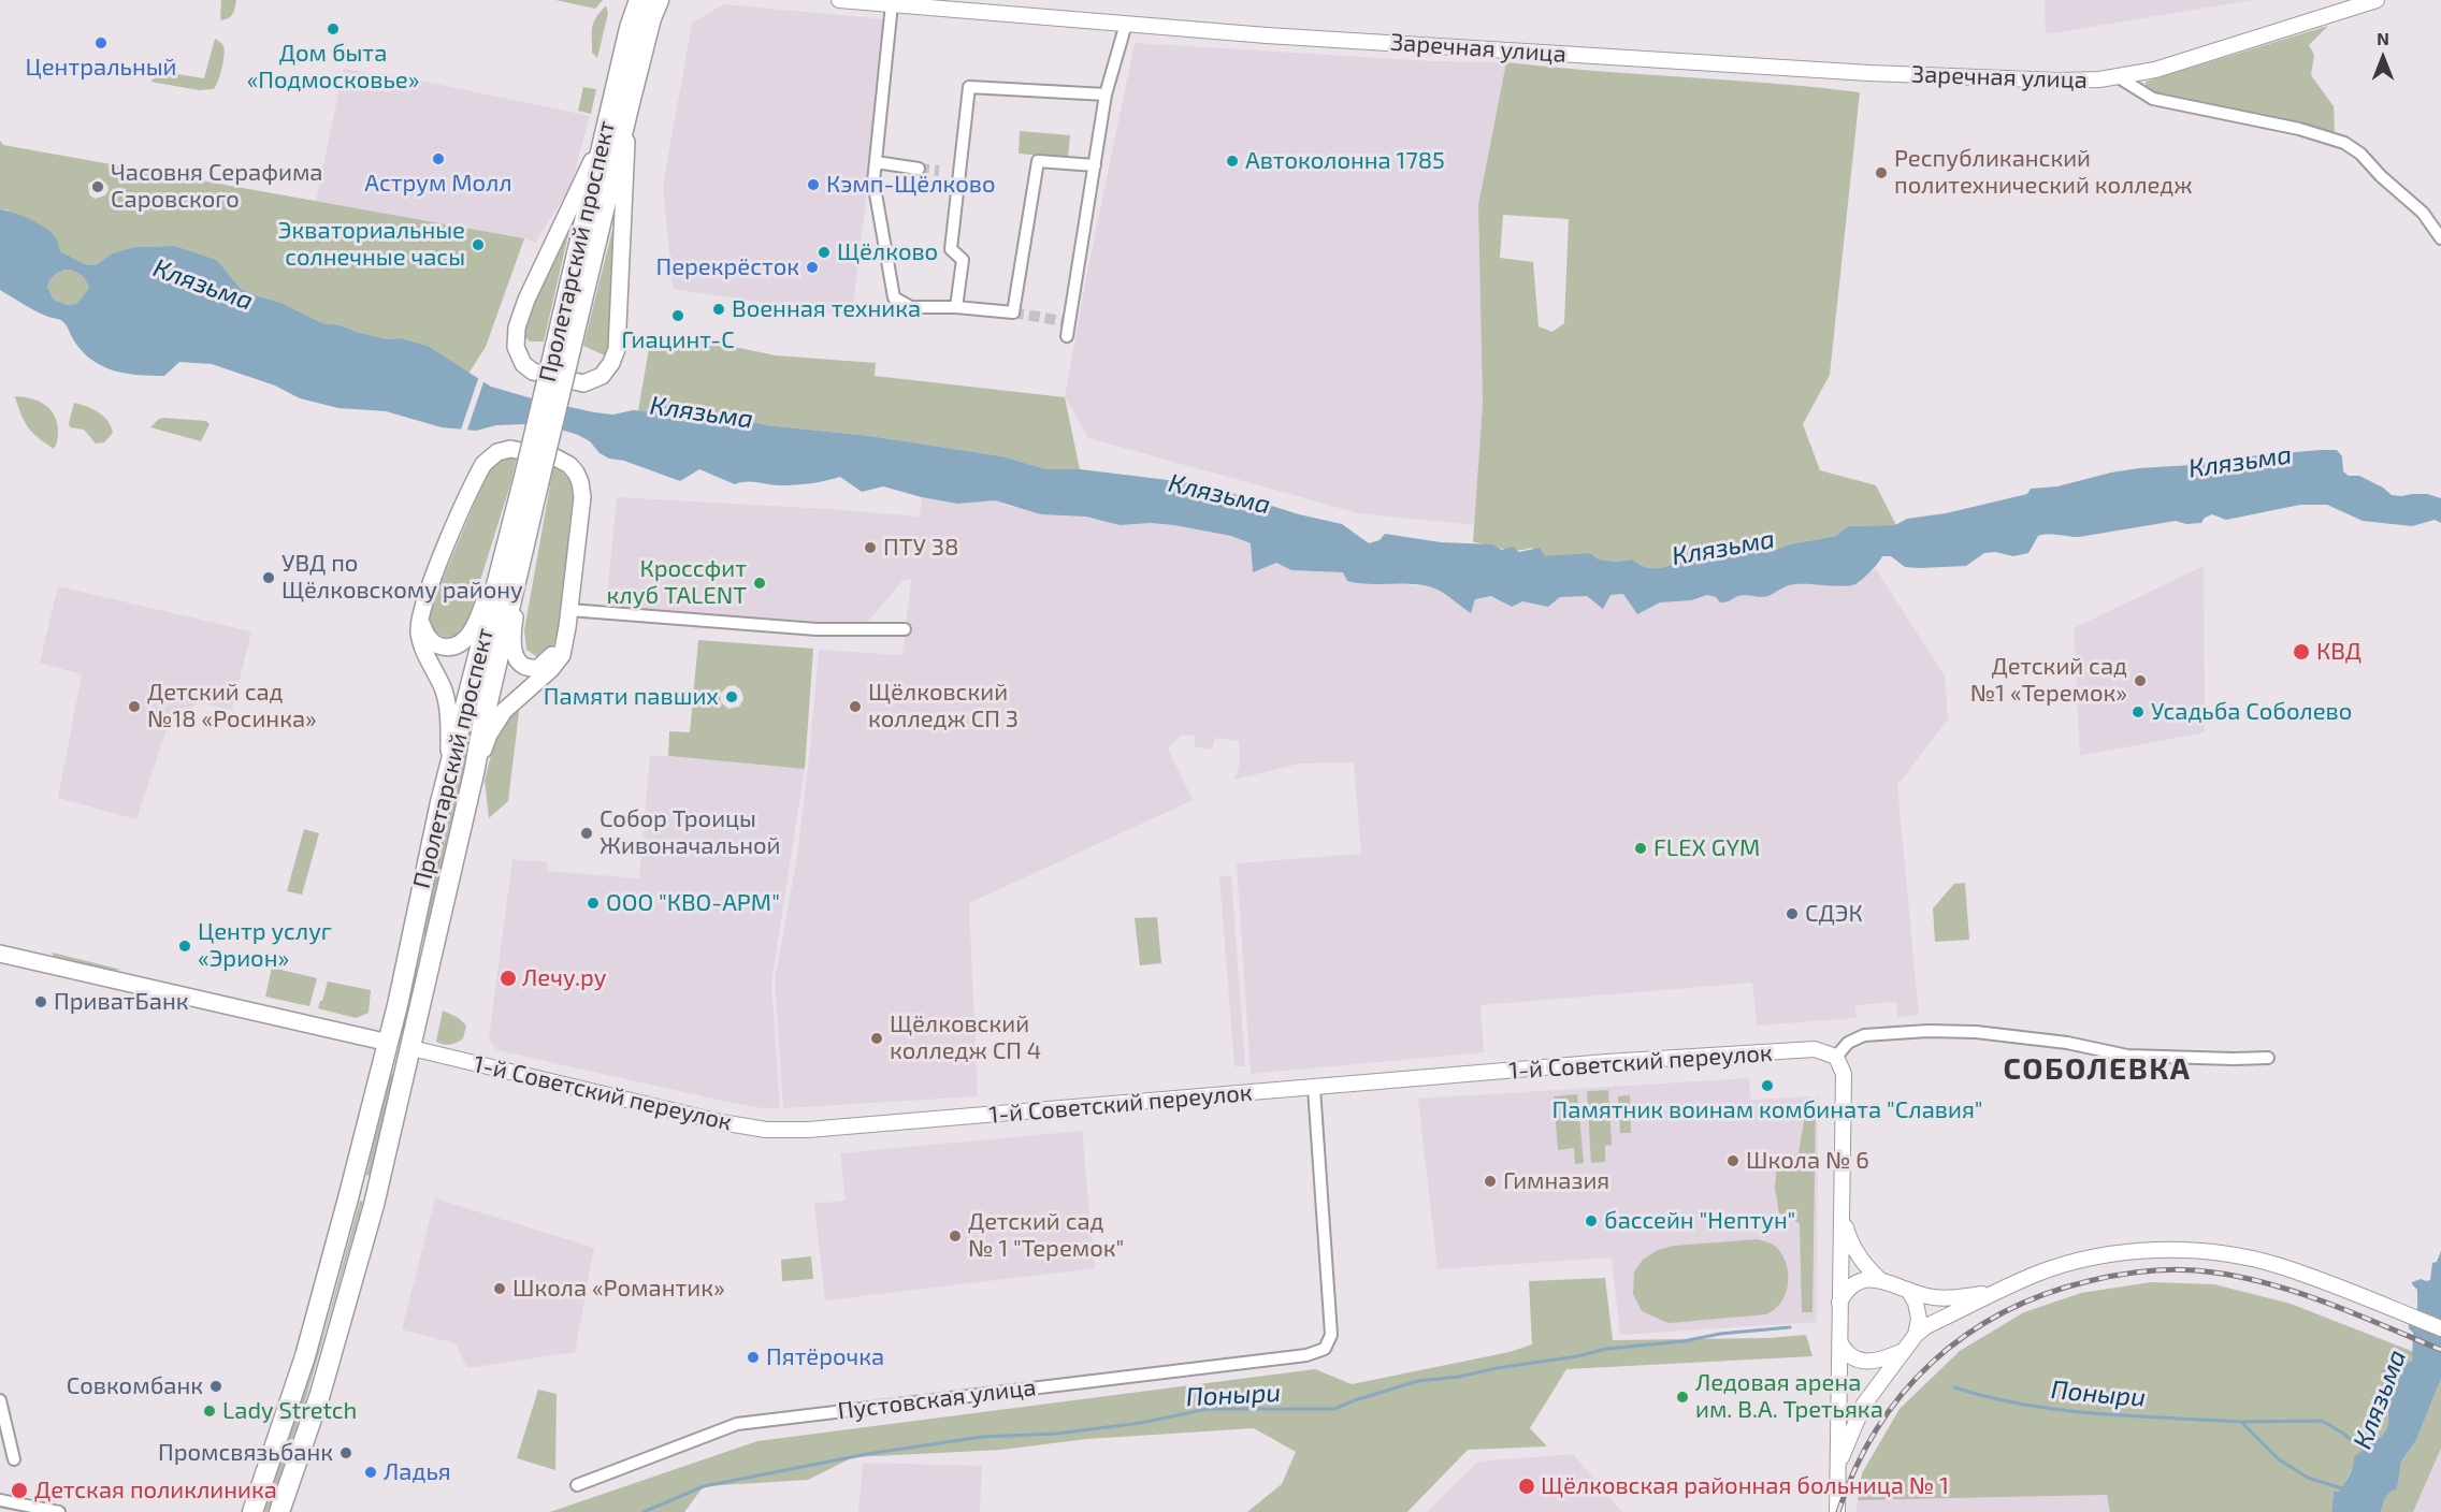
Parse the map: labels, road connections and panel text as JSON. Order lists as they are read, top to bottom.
{
  "streets": {
    "main road": ["Пролетарский проспект"],
    "street": ["Заречная улица", "1-й Советский переулок", "Пустовская улица"]
  },
  "crossings": [
    ["Пролетарский проспект", "1-й Советский переулок"],
    ["1-й Советский переулок", "Пустовская улица"]
  ],
  "districts": ["СОБОЛЕВКА"],
  "water": ["Клязьма", "Поныри"],
  "places": [
    "Дом быта «Подмосковье»",
    "Центральный",
    "Аструм Молл",
    "Автоколонна 1785",
    "Республиканский политехнический колледж",
    "Кэмп-Щёлково",
    "Часовня Серафима Саровского",
    "Экваториальные солнечные часы",
    "Щёлково",
    "Перекрёсток",
    "Военная техника",
    "Гиацинт-С",
    "ПТУ 38",
    "УВД по Щёлковскому району",
    "Кроссфит клуб TALENT",
    "КВД",
    "Детский сад №1 «Теремок»",
    "Памяти павших",
    "Детский сад №18 «Росинка»",
    "Щёлковский колледж СП 3",
    "Усадьба Соболево",
    "Собор Троицы Живоначальной",
    "FLEX GYM",
    "ООО \"КВО-АРМ\"",
    "СДЭК",
    "Центр услуг «Эрион»",
    "Лечу.ру",
    "ПриватБанк",
    "Щёлковский колледж СП 4",
    "Памятник воинам комбината \"Славия\"",
    "Школа № 6",
    "Гимназия",
    "бассейн \"Нептун\"",
    "Детский сад № 1 \"Теремок\"",
    "Школа «Романтик»",
    "Пятёрочка",
    "Совкомбанк",
    "Ледовая арена им. В.А. Третьяка",
    "Lady Stretch",
    "Промсвязьбанк",
    "Ладья",
    "Щёлковская районная больница № 1",
    "Детская поликлиника"
  ],
  "north": "top"
}
